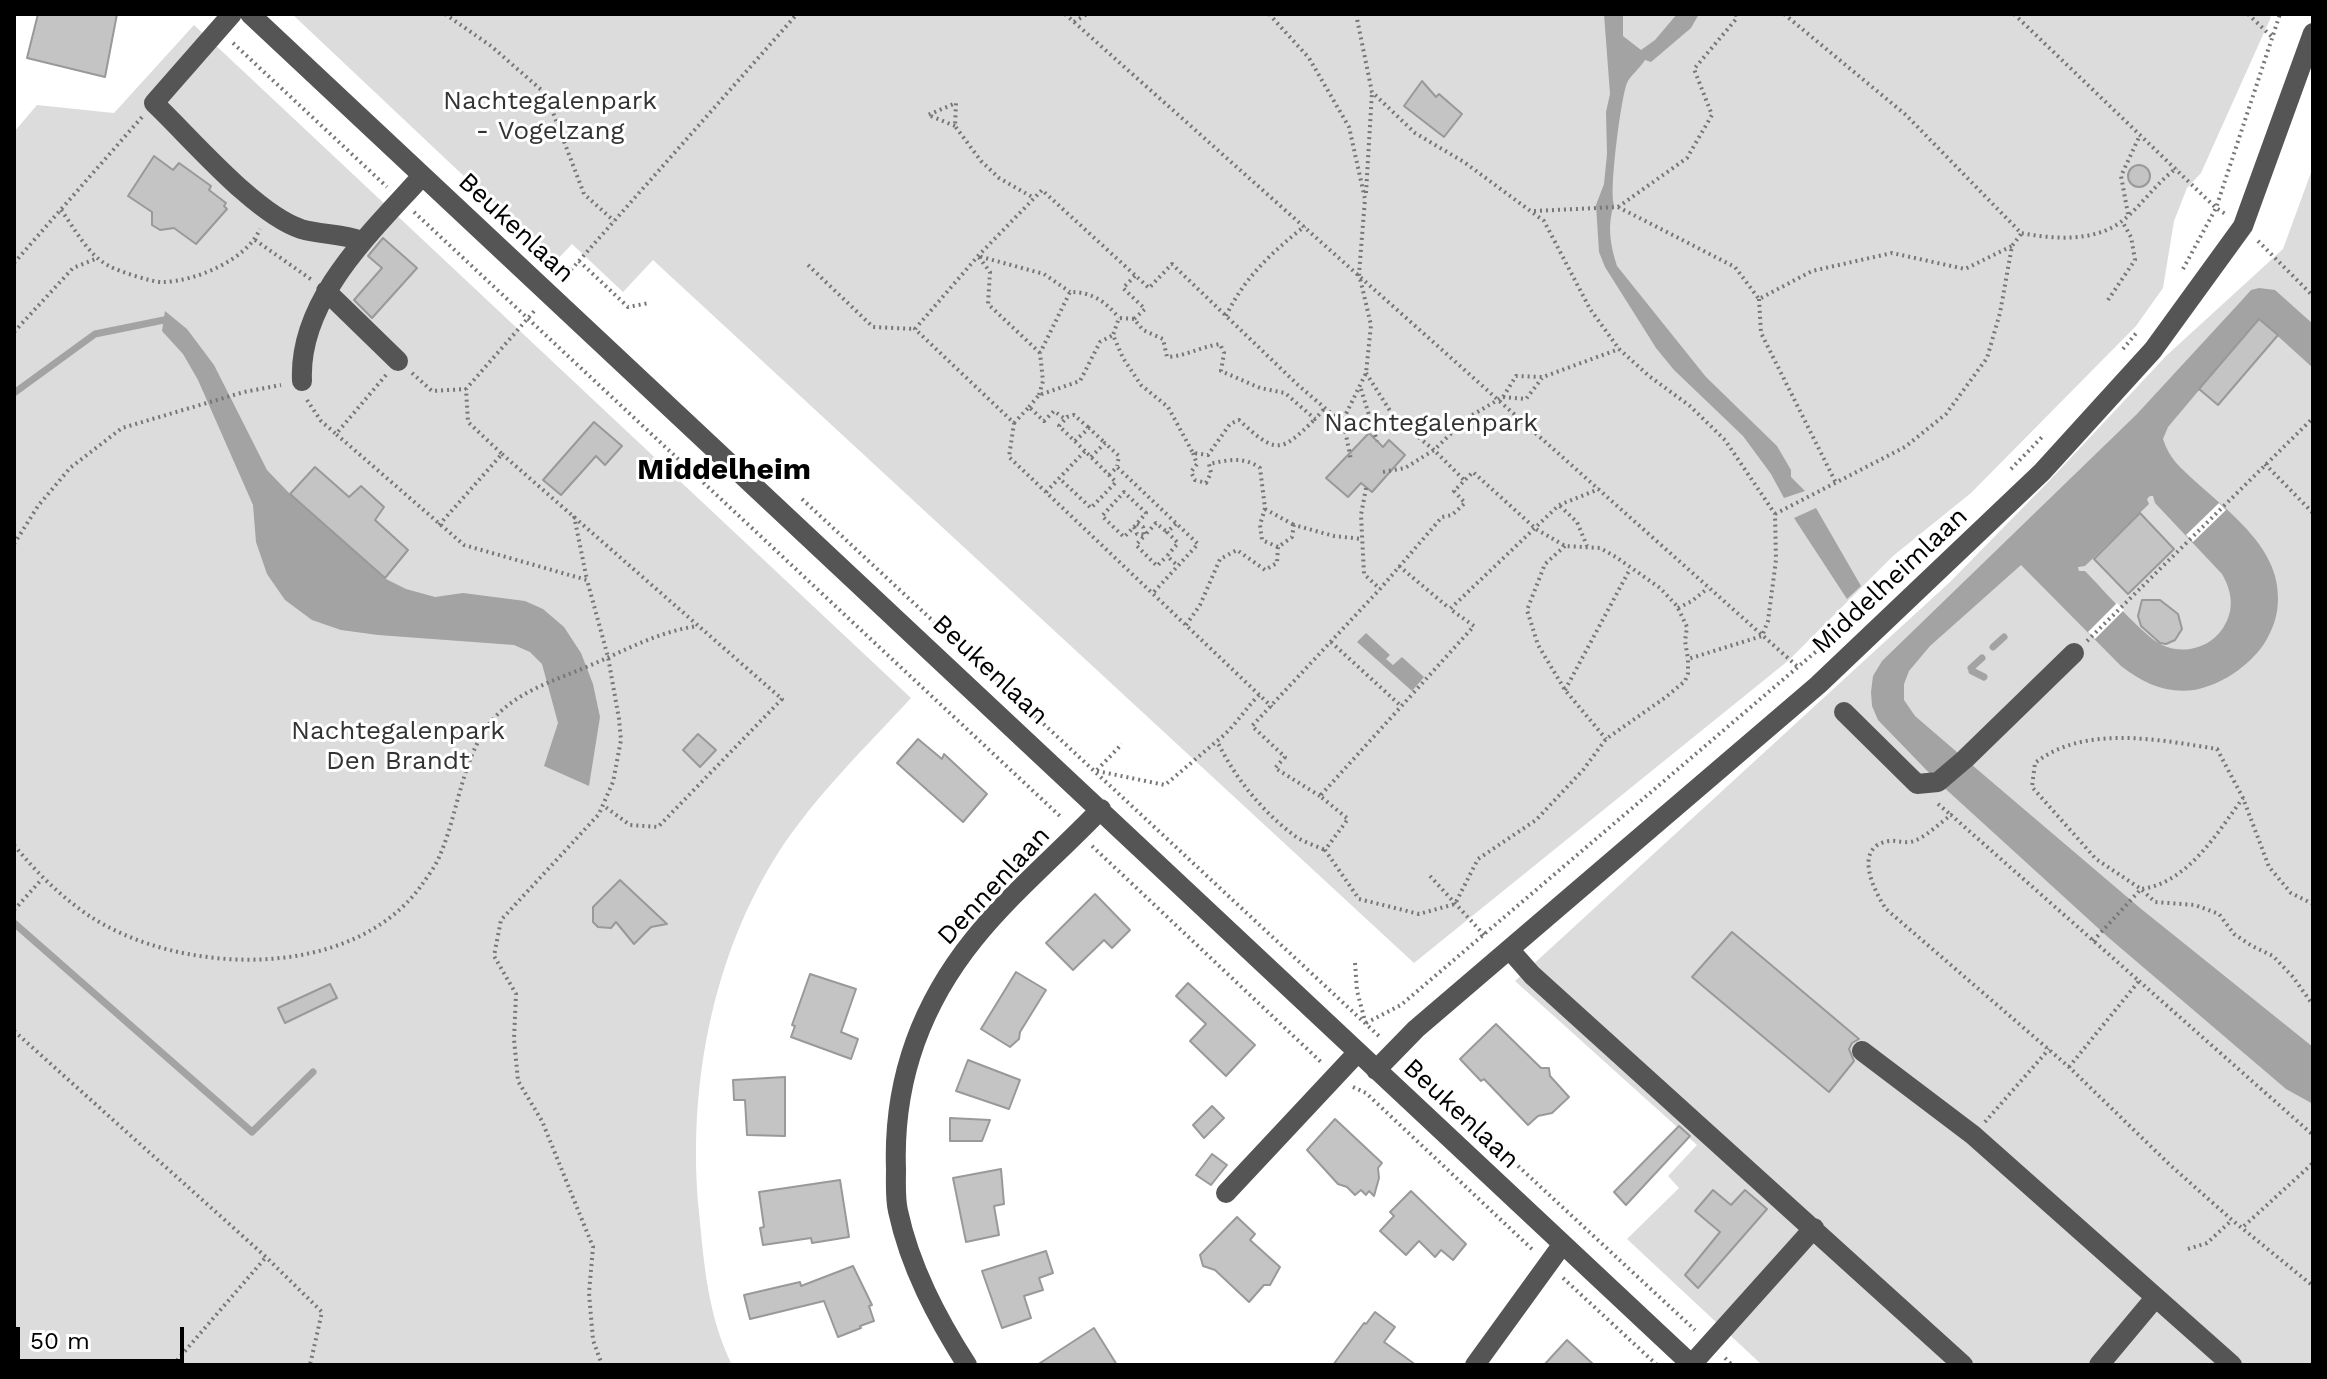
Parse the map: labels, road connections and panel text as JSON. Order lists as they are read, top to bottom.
{
  "streets": {
    "street": ["Beukenlaan", "Middelheimlaan", "Dennenlaan"]
  },
  "crossings": [
    ["Beukenlaan", "Middelheimlaan"],
    ["Beukenlaan", "Dennenlaan"]
  ],
  "districts": ["Middelheim"],
  "parks": ["Nachtegalenpark - Vogelzang", "Nachtegalenpark", "Nachtegalenpark Den Brandt"],
  "scale_bar": "50 m"
}
